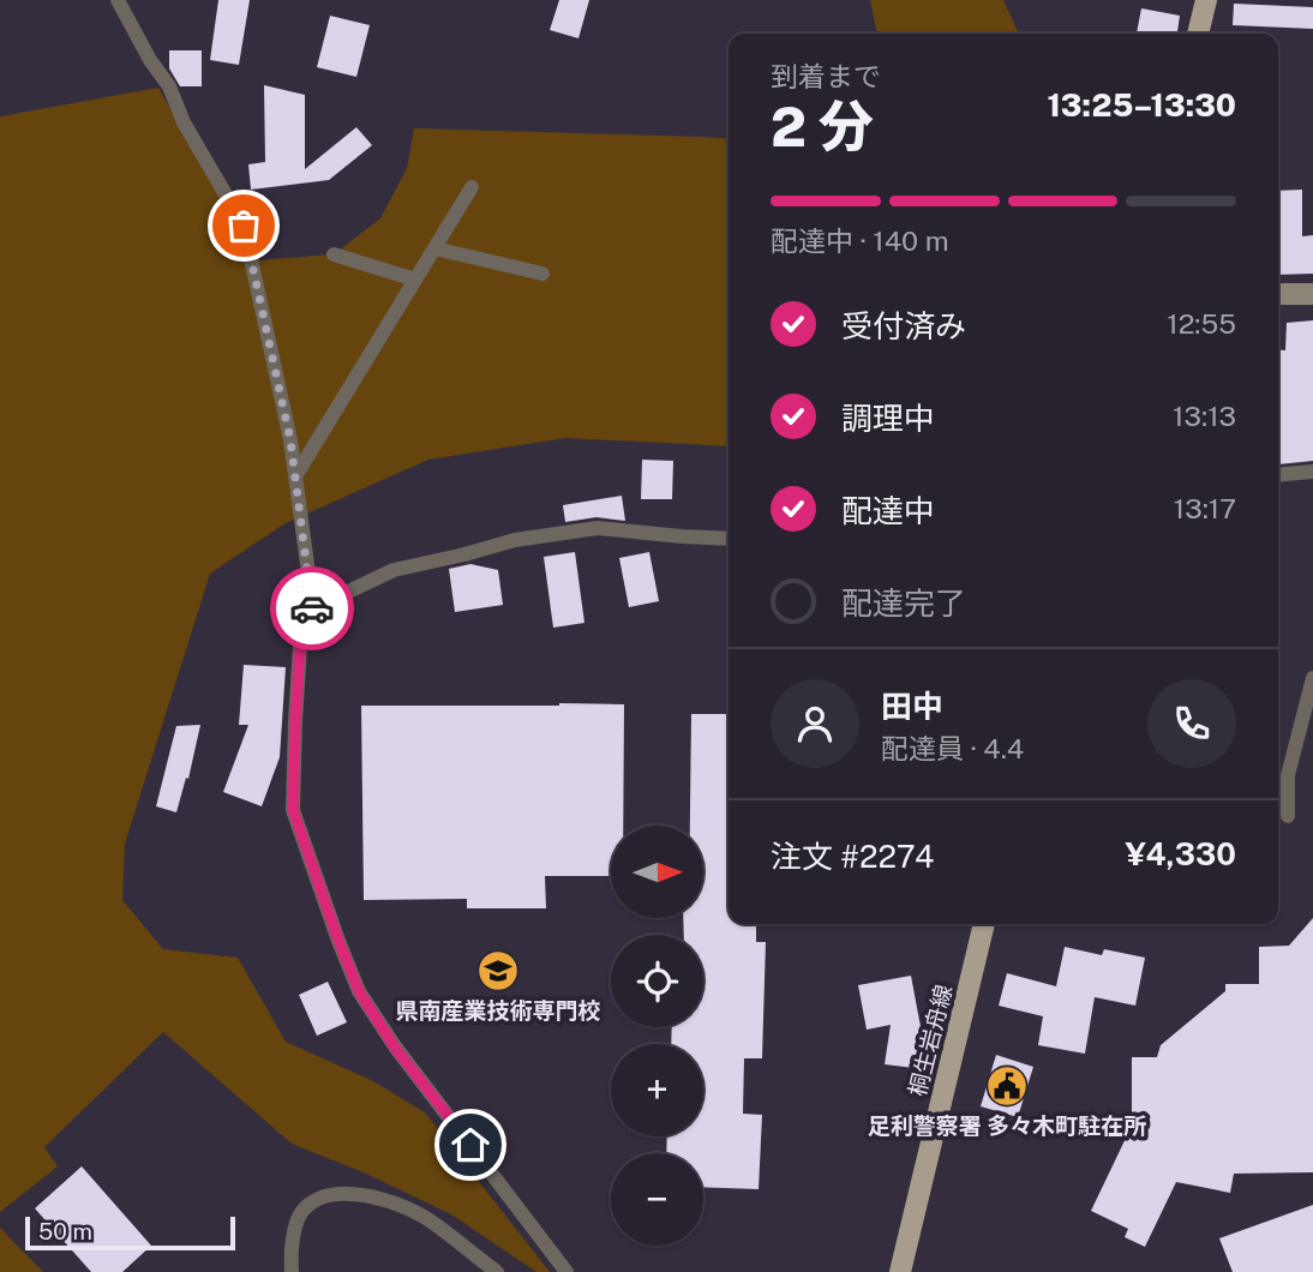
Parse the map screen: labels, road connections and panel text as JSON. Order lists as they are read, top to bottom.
{
  "streets": {
    "main road": ["桐生岩舟線"]
  },
  "places": {
    "school or university": ["県南産業技術専門校"],
    "public building": ["足利警察署 多々木町駐在所"]
  },
  "scale_bar": "50 m",
  "north": "right",
  "page": {
    "heading": ["2 分", "到着まで", "13:25–13:30"],
    "panel": [
      "田中",
      "配達員 · 4.4",
      "注文 #2274",
      "¥4,330"
    ],
    "bar": "配達中 · 140 m",
    "list": [
      ["受付済み", "12:55"],
      ["調理中", "13:13"],
      ["配達中", "13:17"],
      "配達完了"
    ],
    "map_buttons": ["+", "−"],
    "scale": "50 m"
  }
}
